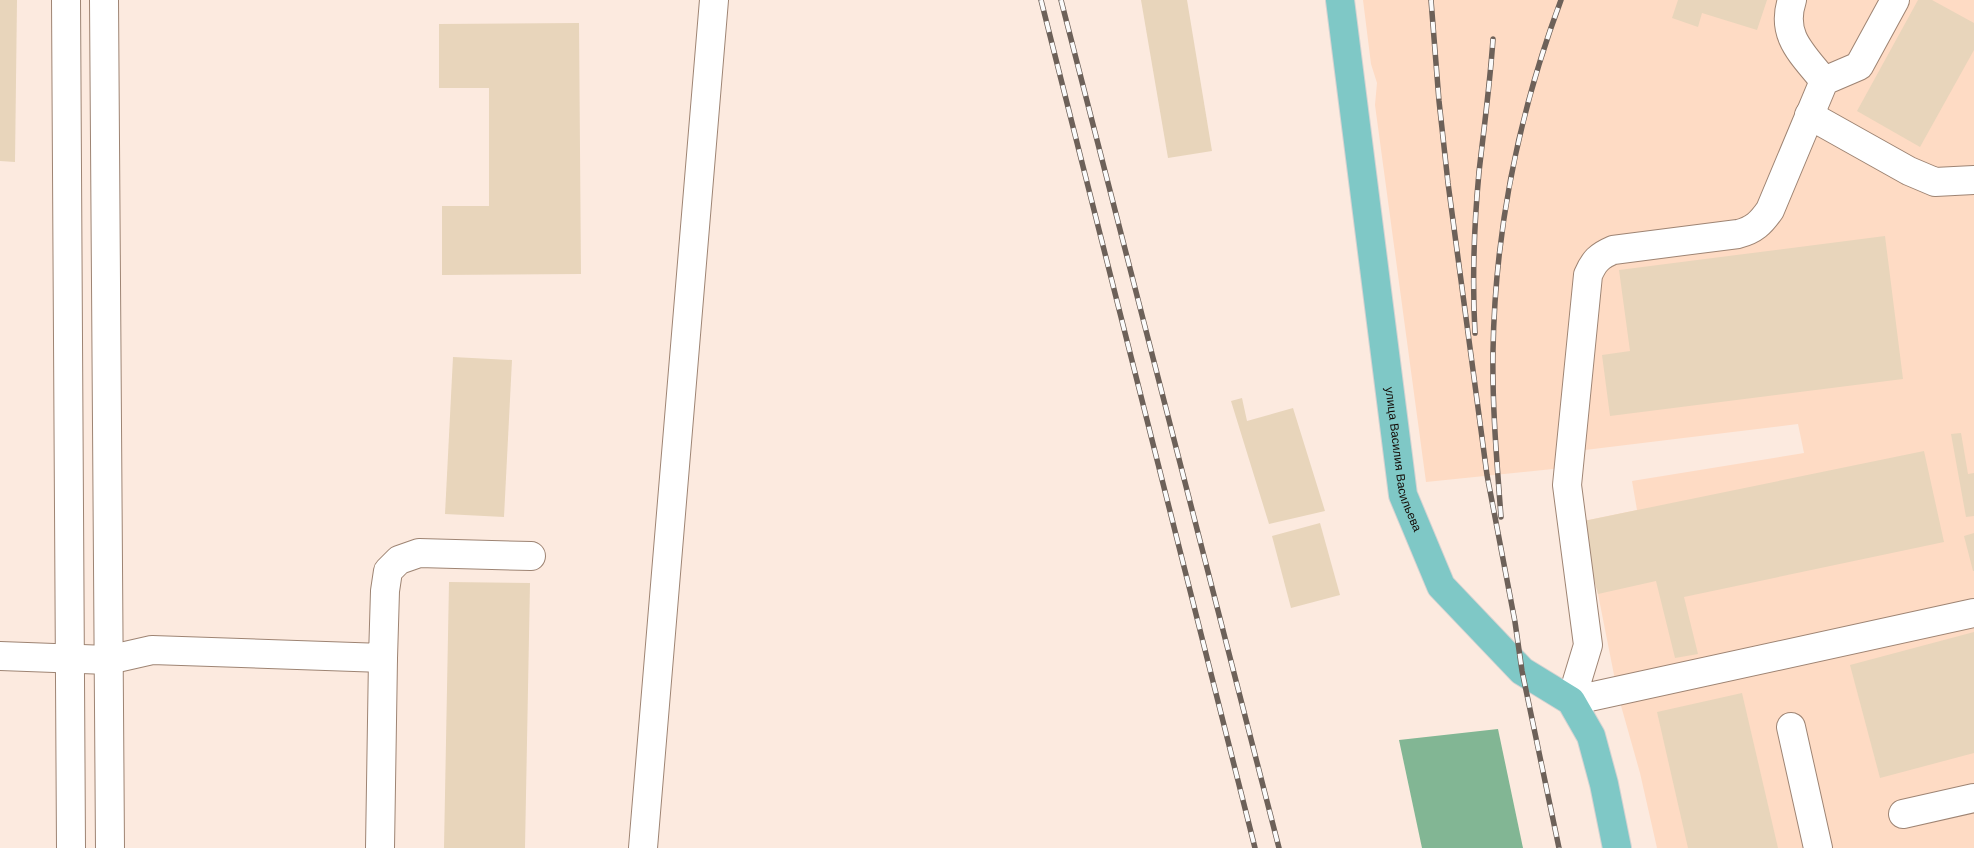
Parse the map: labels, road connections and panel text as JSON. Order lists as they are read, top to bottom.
{
  "streets": {
    "main road": ["улица Василия Васильева"]
  }
}
